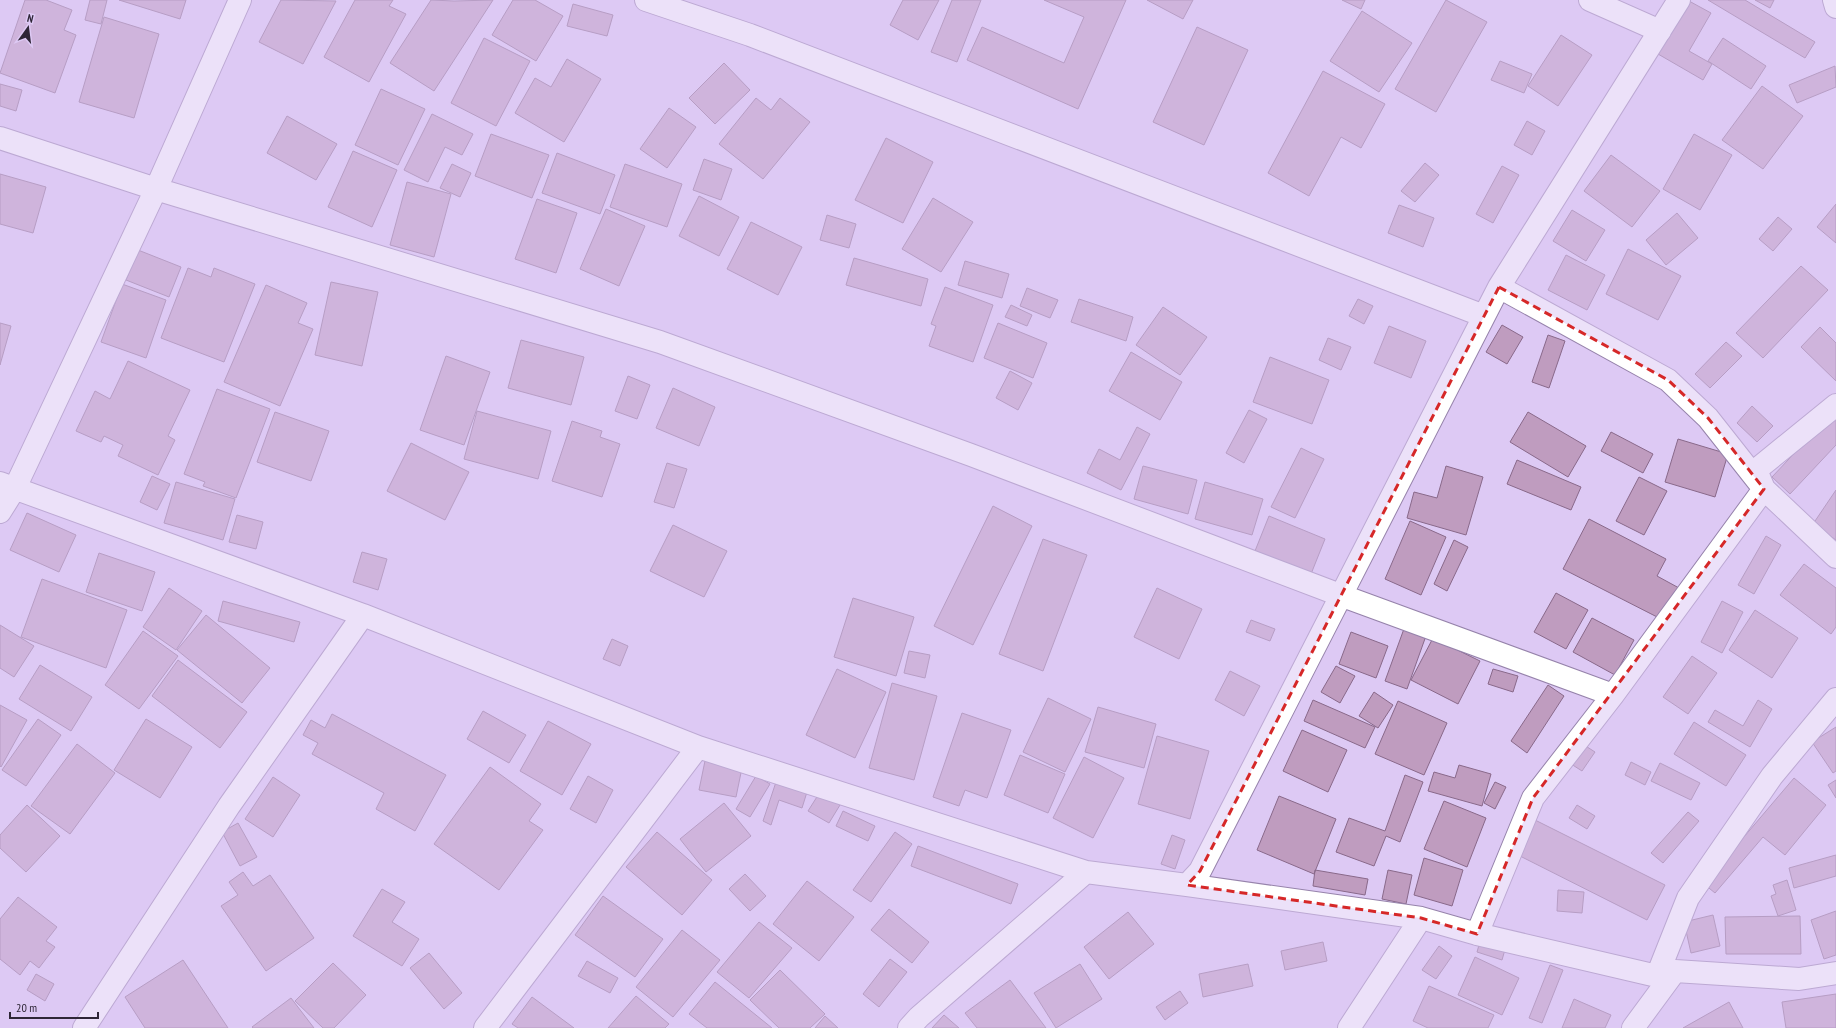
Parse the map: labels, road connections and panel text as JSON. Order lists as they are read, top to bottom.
{
  "scale_bar": "20 m",
  "north": "top"
}
